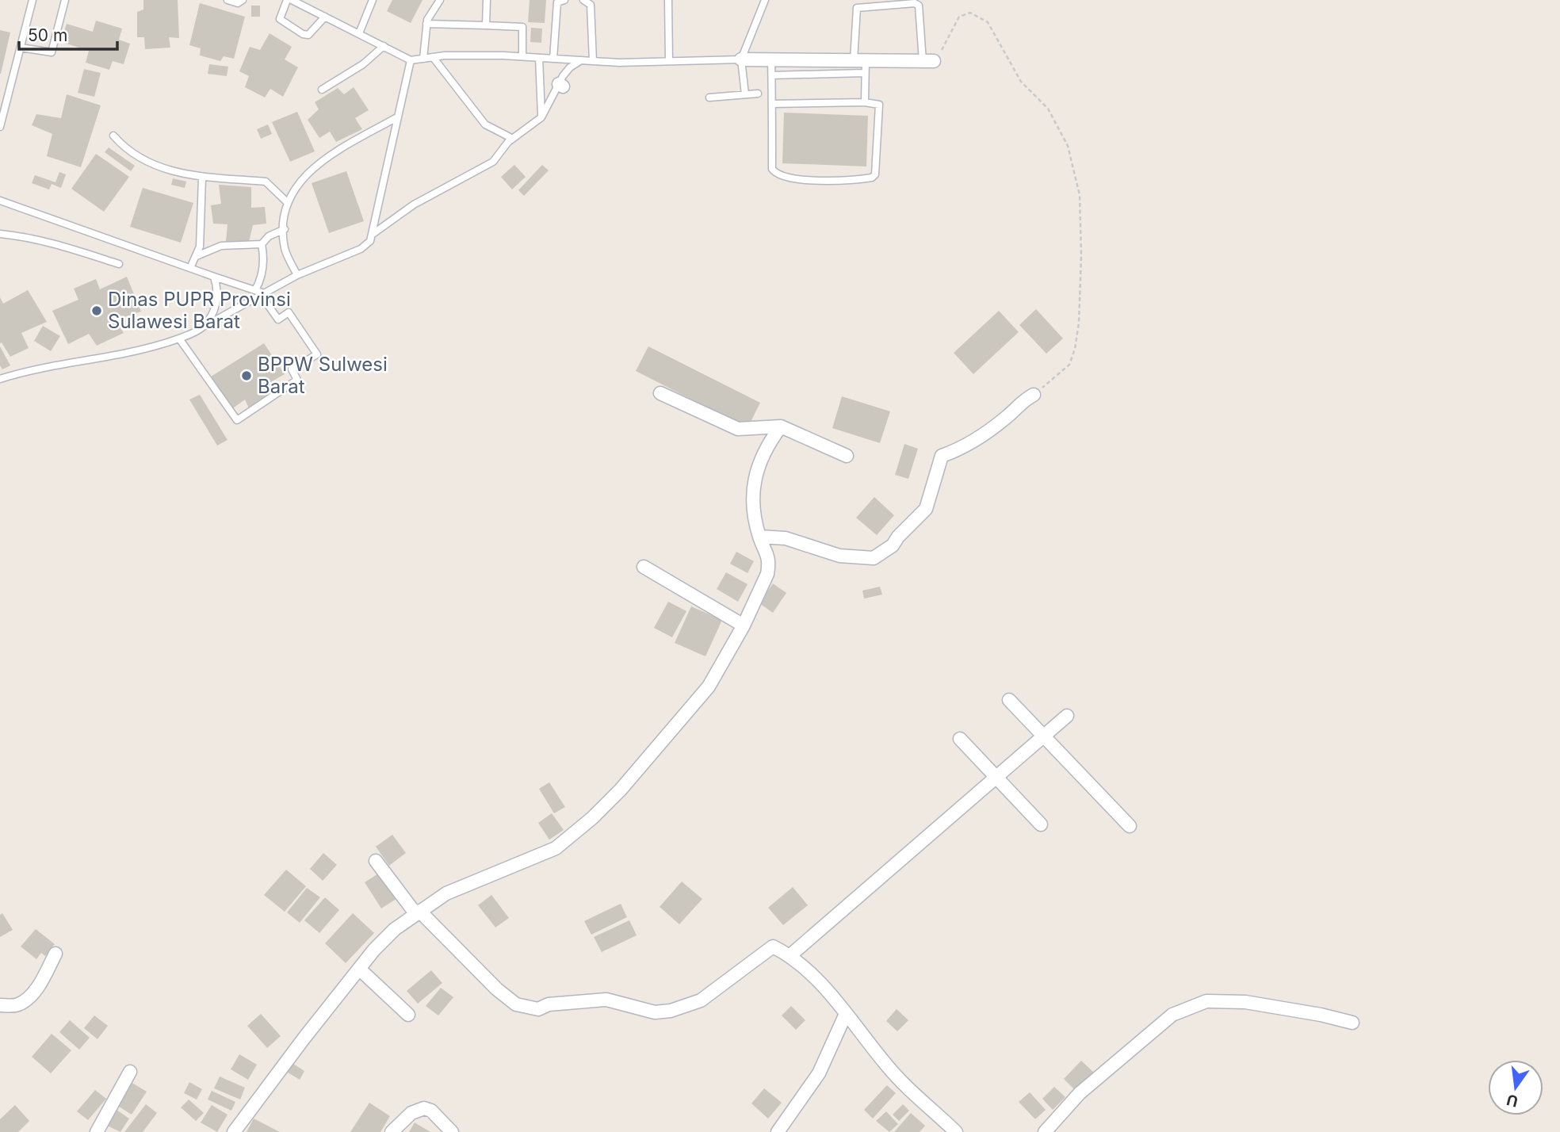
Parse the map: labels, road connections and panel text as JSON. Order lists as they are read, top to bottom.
{
  "places": ["Dinas PUPR Provinsi Sulawesi Barat", "BPPW Sulwesi Barat"],
  "scale_bar": "50 m",
  "north": "bottom"
}
